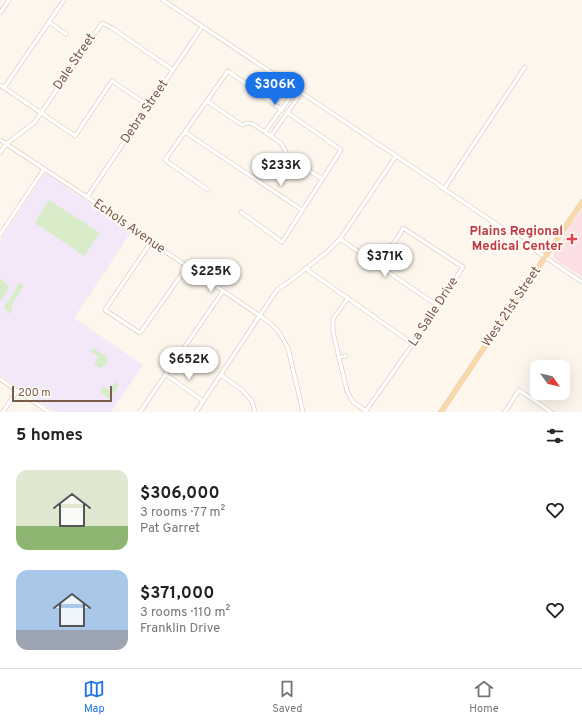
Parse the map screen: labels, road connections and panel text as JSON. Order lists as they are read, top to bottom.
{
  "streets": {
    "main road": ["West 21st Street"],
    "street": [
      "Dale Street",
      "Debra Street",
      "Echols Avenue",
      "La Salle Drive"
    ]
  },
  "crossings": [
    ["Dale Street", "Debra Street"],
    ["Debra Street", "Echols Avenue"]
  ],
  "places": {
    "health": ["Plains Regional Medical Center"]
  },
  "scale_bar": "200 m",
  "north": "bottom right",
  "page": {
    "price": [
      "$306K",
      "$233K",
      "$371K",
      "$225K",
      "$652K"
    ],
    "scale": "200 m",
    "heading": "5 homes",
    "list": [
      {
        "name": "$306,000",
        "note": "3 rooms · 77 m² · Pat Garret"
      },
      {
        "name": "$371,000",
        "note": "3 rooms · 110 m² · Franklin Drive"
      }
    ],
    "tabs": ["Map", "Saved", "Home"]
  }
}
